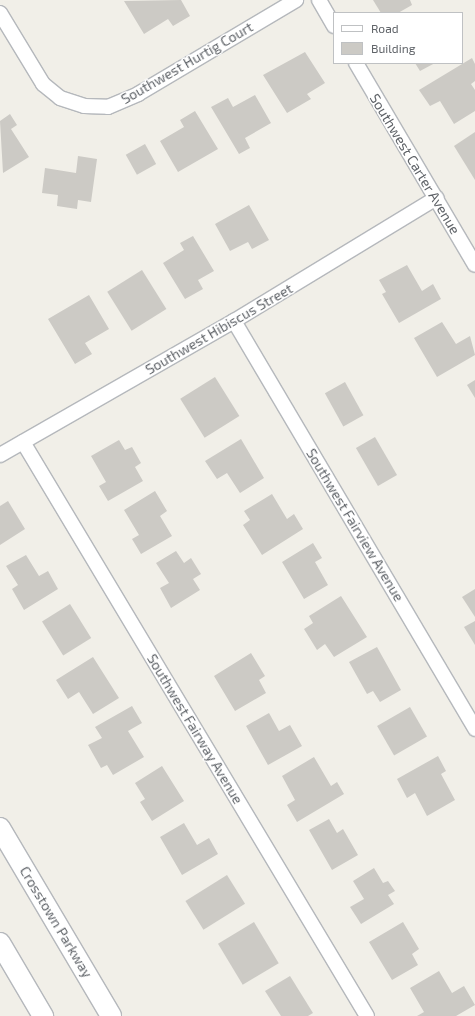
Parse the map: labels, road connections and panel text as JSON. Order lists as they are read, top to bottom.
{
  "streets": {
    "main road": ["Crosstown Parkway"],
    "street": [
      "Southwest Hurtig Court",
      "Southwest Carter Avenue",
      "Southwest Hibiscus Street",
      "Southwest Fairview Avenue",
      "Southwest Fairway Avenue"
    ]
  },
  "crossings": [
    ["Southwest Carter Avenue", "Southwest Hibiscus Street"],
    ["Southwest Hibiscus Street", "Southwest Fairview Avenue"],
    ["Southwest Hibiscus Street", "Southwest Fairway Avenue"]
  ],
  "legend": ["Road", "Building"]
}
